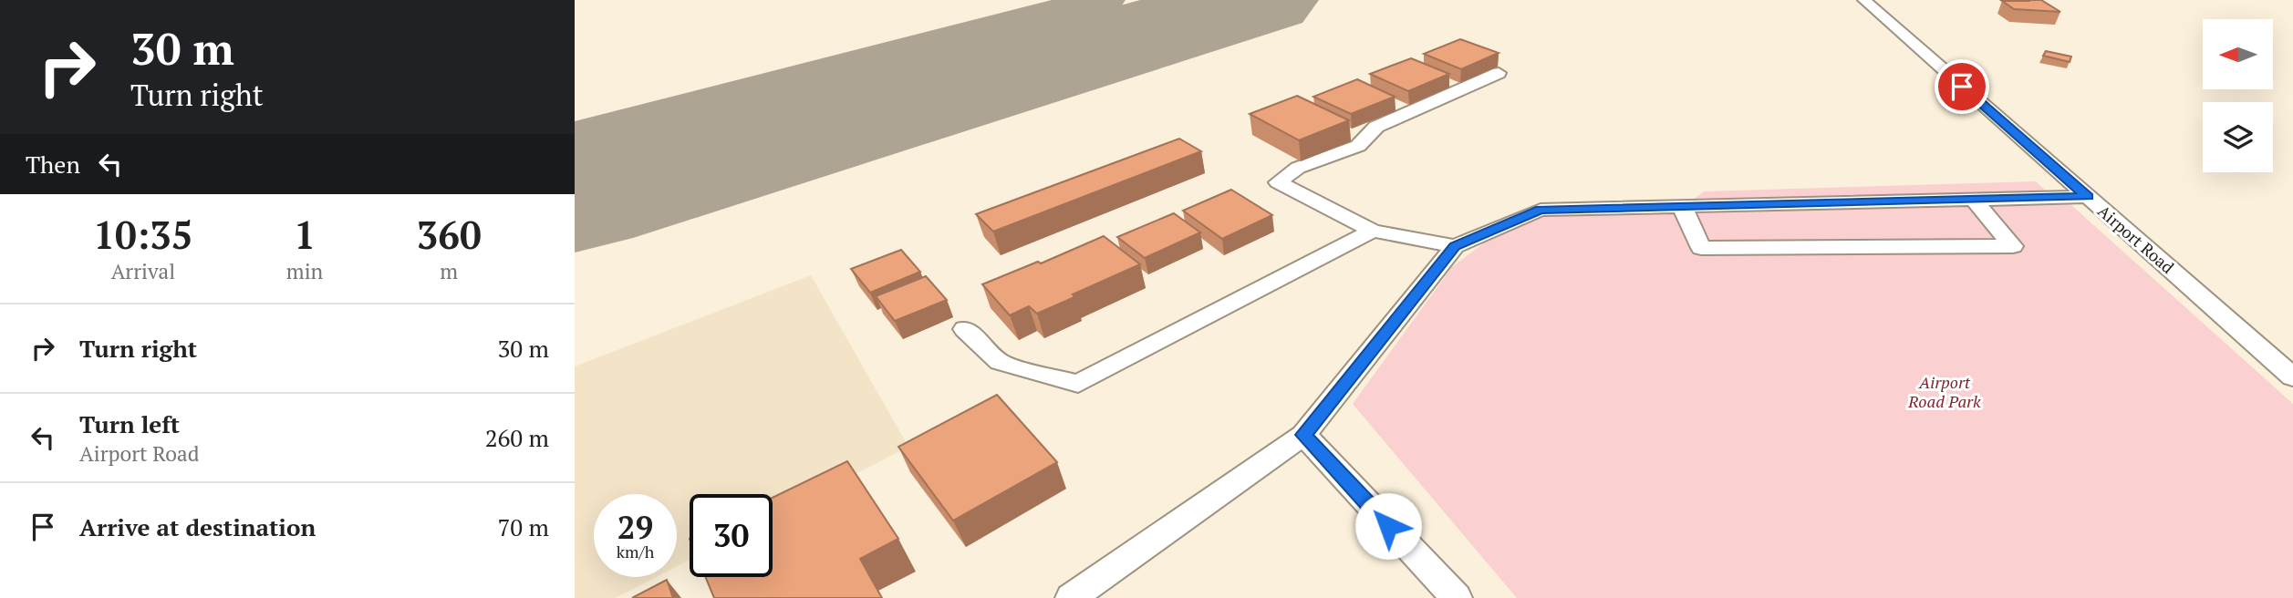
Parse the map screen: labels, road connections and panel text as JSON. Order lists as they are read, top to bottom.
{
  "streets": {
    "street": ["Airport Road"]
  },
  "parks": ["Airport Road Park"],
  "north": "left",
  "page": {
    "turn": ["30 m", "Turn right"],
    "then": "Then",
    "eta": [
      "10:35",
      "Arrival",
      "1",
      "min",
      "360",
      "m"
    ],
    "list": [
      {
        "name": "Turn right",
        "value": "30 m"
      },
      {
        "name": "Turn left",
        "note": "Airport Road",
        "value": "260 m"
      },
      {
        "name": "Arrive at destination",
        "value": "70 m"
      }
    ],
    "speed": "29 km/h",
    "limit": "30"
  }
}
